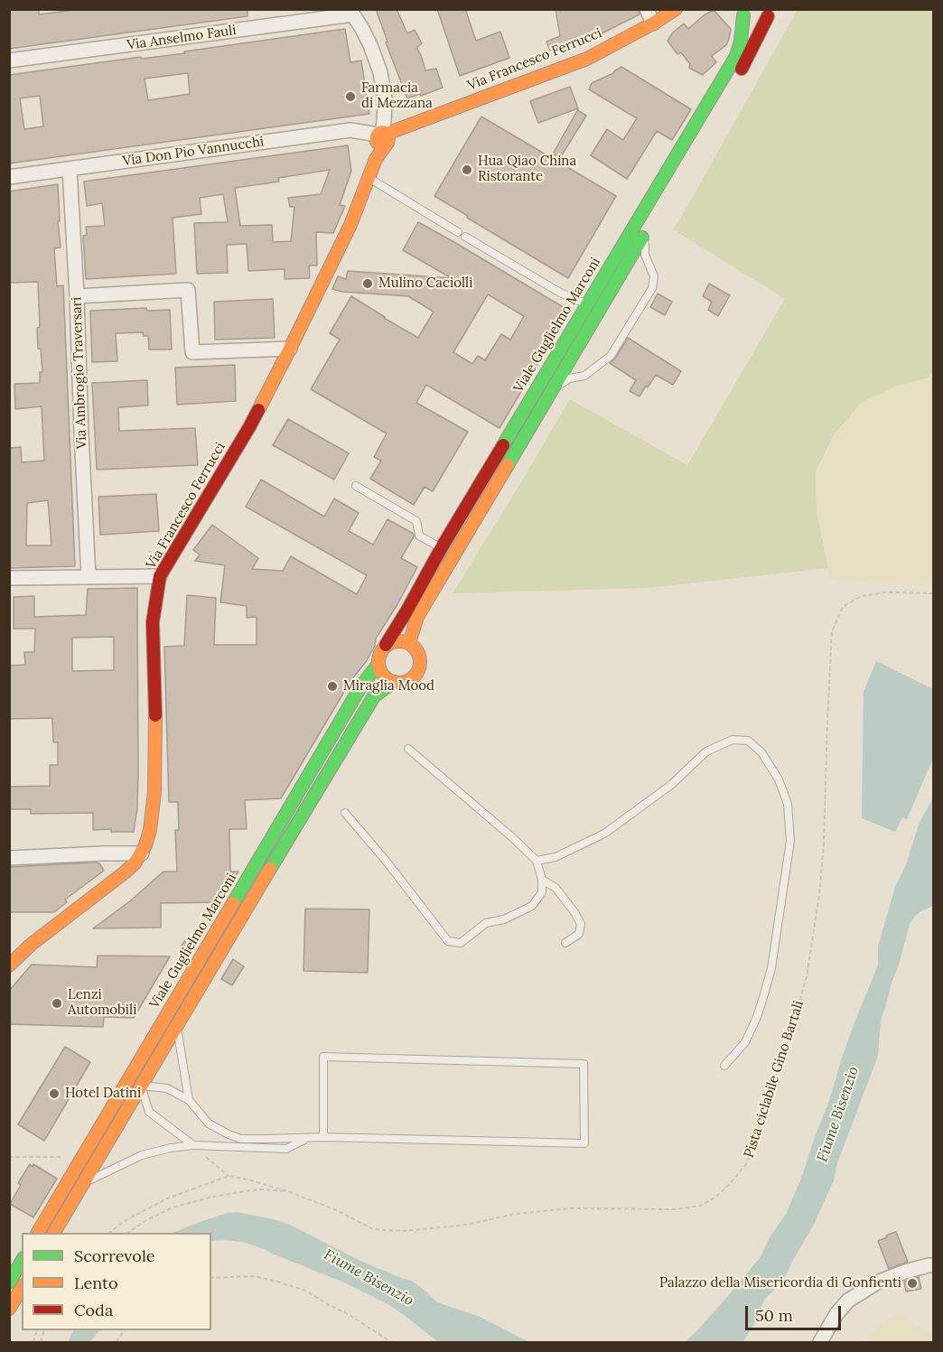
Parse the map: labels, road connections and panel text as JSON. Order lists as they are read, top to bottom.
{
  "streets": {
    "main road": ["Via Francesco Ferrucci", "Viale Guglielmo Marconi"],
    "street": ["Via Anselmo Fauli", "Via Don Pio Vannucchi", "Via Ambrogio Traversari"],
    "path": ["Pista ciclabile Gino Bartali"]
  },
  "crossings": [
    ["Via Francesco Ferrucci", "Via Don Pio Vannucchi"],
    ["Via Don Pio Vannucchi", "Via Ambrogio Traversari"]
  ],
  "water": ["Fiume Bisenzio"],
  "places": [
    "Farmacia di Mezzana",
    "Hua Qiao China Ristorante",
    "Mulino Caciolli",
    "Miraglia Mood",
    "Lenzi Automobili",
    "Hotel Datini",
    "Palazzo della Misericordia di Gonfienti"
  ],
  "legend": ["Scorrevole", "Lento", "Coda"],
  "scale_bar": "50 m"
}
